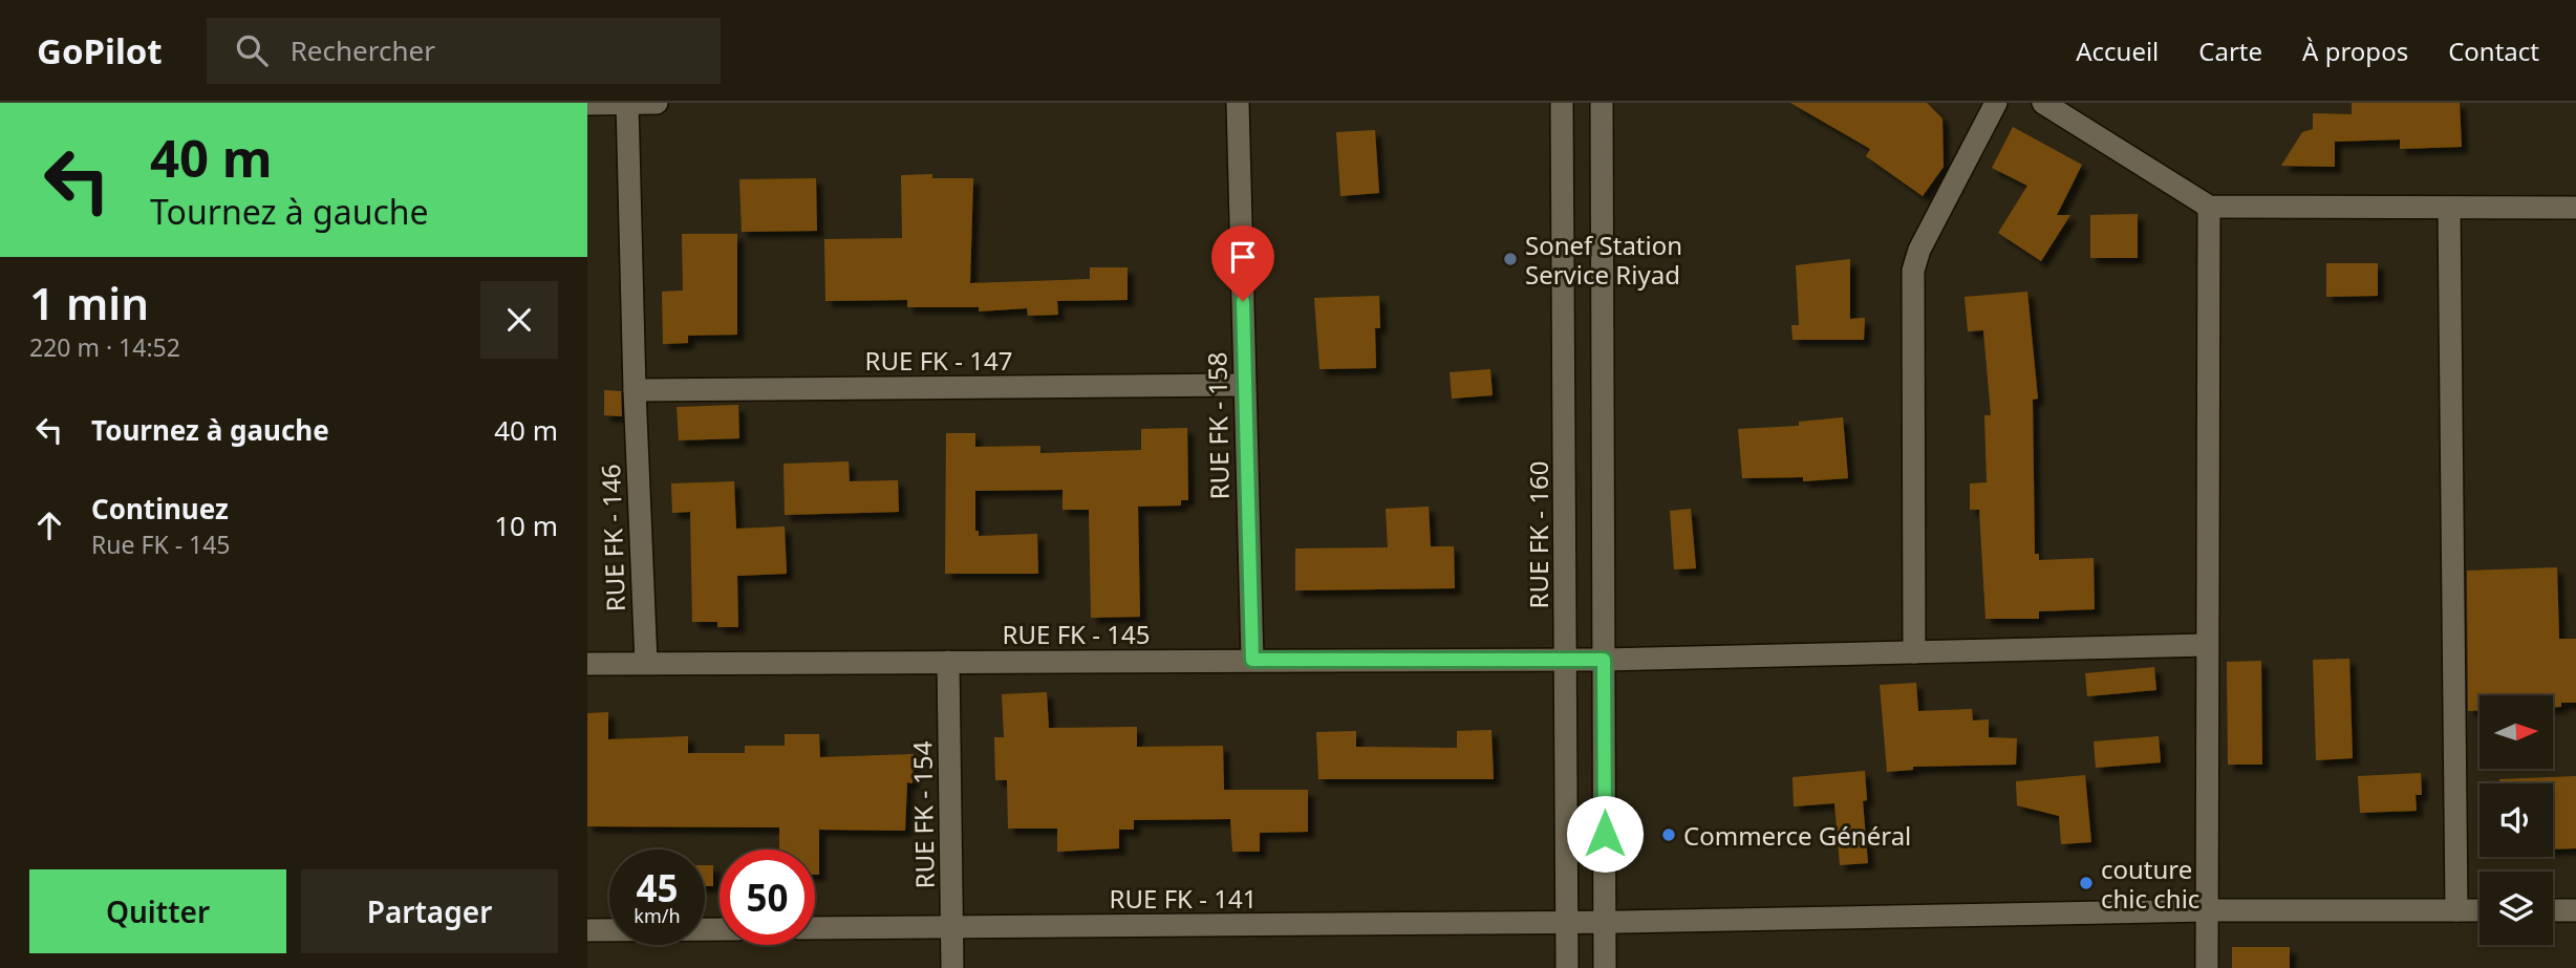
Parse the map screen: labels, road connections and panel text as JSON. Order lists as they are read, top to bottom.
{
  "streets": {
    "street": [
      "RUE FK - 147",
      "RUE FK - 158",
      "RUE FK - 160",
      "RUE FK - 146",
      "RUE FK - 145",
      "RUE FK - 154",
      "RUE FK - 141"
    ]
  },
  "crossings": [
    ["RUE FK - 147", "RUE FK - 158"],
    ["RUE FK - 147", "RUE FK - 146"],
    ["RUE FK - 158", "RUE FK - 145"],
    ["RUE FK - 160", "RUE FK - 145"],
    ["RUE FK - 160", "RUE FK - 141"],
    ["RUE FK - 146", "RUE FK - 145"],
    ["RUE FK - 145", "RUE FK - 154"],
    ["RUE FK - 154", "RUE FK - 141"]
  ],
  "places": ["Sonef Station Service Riyad", "Commerce Général", "couture chic chic"],
  "north": "right",
  "page": {
    "header": "GoPilot",
    "search": "Rechercher",
    "nav": [
      "Accueil",
      "Carte",
      "À propos",
      "Contact"
    ],
    "turn": ["40 m", "Tournez à gauche"],
    "heading": ["1 min", "220 m · 14:52"],
    "list": [
      {
        "name": "Tournez à gauche",
        "value": "40 m"
      },
      {
        "name": "Continuez",
        "note": "Rue FK - 145",
        "value": "10 m"
      }
    ],
    "speed": "45 km/h",
    "limit": "50",
    "buttons": ["Quitter", "Partager"]
  }
}
